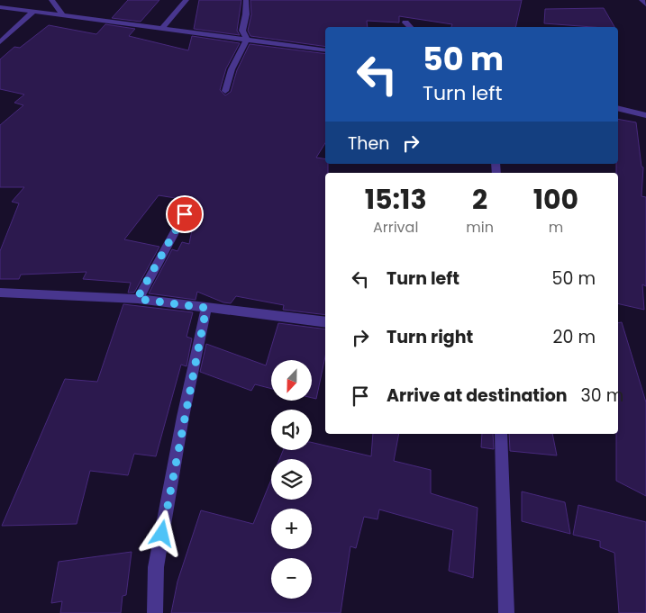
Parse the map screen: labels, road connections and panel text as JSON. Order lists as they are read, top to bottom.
{
  "north": "bottom",
  "page": {
    "turn": ["50 m", "Turn left"],
    "then": "Then",
    "eta": [
      "15:13",
      "Arrival",
      "2",
      "min",
      "100",
      "m"
    ],
    "list": [
      {
        "name": "Turn left",
        "value": "50 m"
      },
      {
        "name": "Turn right",
        "value": "20 m"
      },
      {
        "name": "Arrive at destination",
        "value": "30 m"
      }
    ],
    "map_buttons": ["+", "−"]
  }
}
